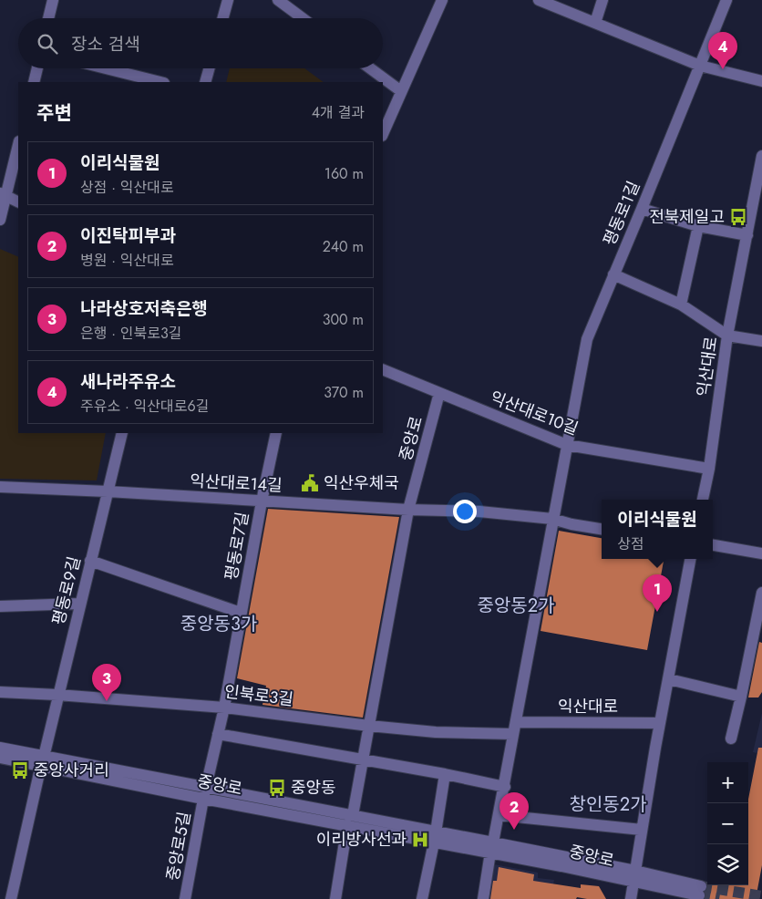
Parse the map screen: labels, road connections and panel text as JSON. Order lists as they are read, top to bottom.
{
  "streets": {
    "street": [
      "평동로1길",
      "익산대로",
      "익산대로10길",
      "중앙로",
      "익산대로14길",
      "평동로7길",
      "평동로9길",
      "인북로3길",
      "중앙로5길"
    ]
  },
  "crossings": [
    ["평동로1길", "익산대로10길"],
    ["익산대로", "익산대로10길"],
    ["익산대로10길", "중앙로"],
    ["중앙로", "익산대로14길"],
    ["중앙로", "평동로7길"],
    ["중앙로", "평동로9길"],
    ["중앙로", "인북로3길"],
    ["중앙로", "중앙로5길"],
    ["익산대로14길", "평동로7길"],
    ["익산대로14길", "평동로9길"],
    ["평동로7길", "인북로3길"],
    ["평동로7길", "중앙로5길"],
    ["평동로9길", "인북로3길"]
  ],
  "districts": ["중앙동2가", "중앙동3가", "창인동2가"],
  "places": {
    "bus stop": ["전북제일고", "중앙사거리", "중앙동"],
    "public building": ["익산우체국"],
    "hospital": ["이리방사선과"]
  },
  "page": {
    "search": "장소 검색",
    "pins": [
      "4",
      "1",
      "3",
      "2"
    ],
    "heading": ["주변", "4개 결과"],
    "list": [
      {
        "mark": "1",
        "name": "이리식물원",
        "note": "상점 · 익산대로",
        "value": "160 m"
      },
      {
        "mark": "2",
        "name": "이진탁피부과",
        "note": "병원 · 익산대로",
        "value": "240 m"
      },
      {
        "mark": "3",
        "name": "나라상호저축은행",
        "note": "은행 · 인북로3길",
        "value": "300 m"
      },
      {
        "mark": "4",
        "name": "새나라주유소",
        "note": "주유소 · 익산대로6길",
        "value": "370 m"
      }
    ],
    "popup": ["이리식물원", "상점"],
    "map_buttons": ["+", "−"]
  }
}
